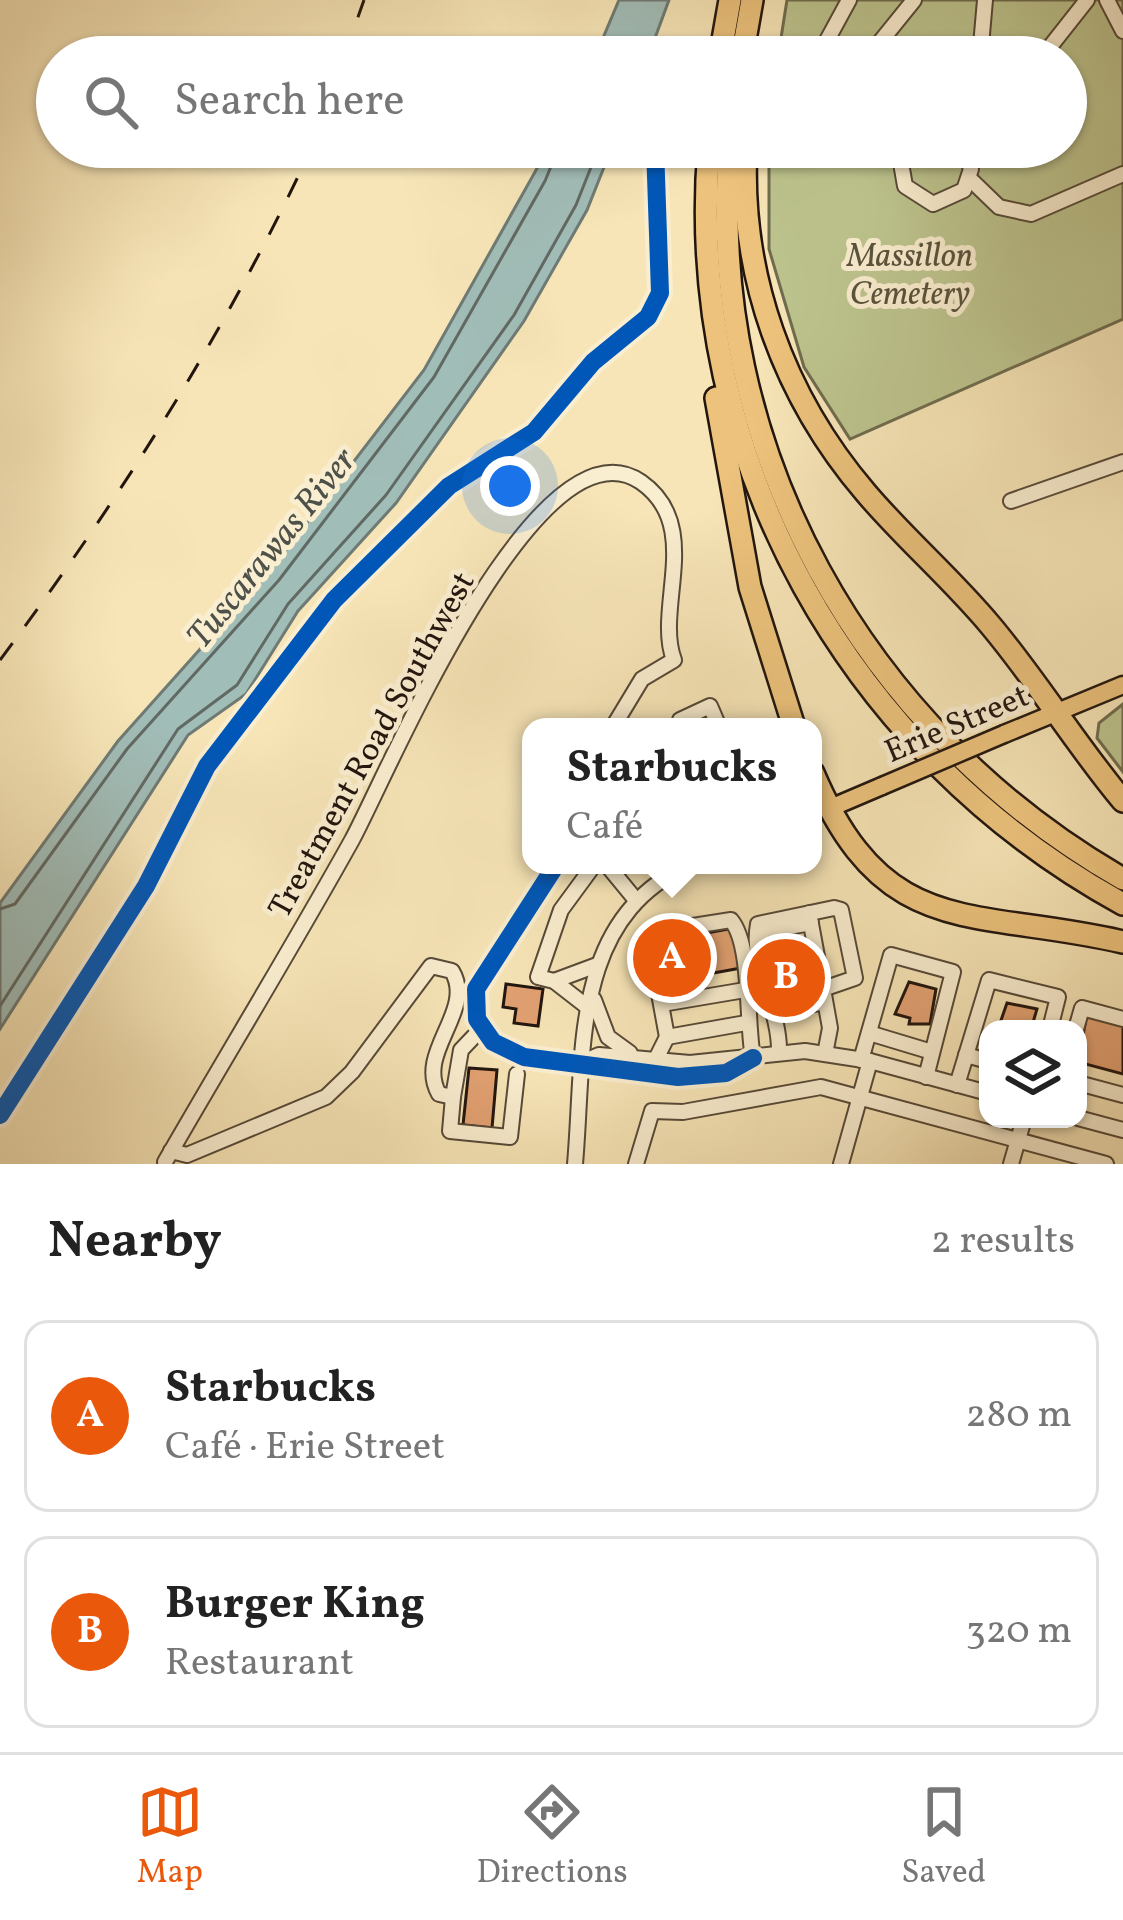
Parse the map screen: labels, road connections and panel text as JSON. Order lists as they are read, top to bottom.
{
  "streets": {
    "main road": ["Erie Street"],
    "street": ["Treatment Road Southwest"]
  },
  "water": ["Tuscarawas River"],
  "parks": ["Massillon Cemetery"],
  "page": {
    "search": "Search here",
    "popup": ["Starbucks", "Café"],
    "pins": ["A", "B"],
    "heading": ["Nearby", "2 results"],
    "list": [
      {
        "mark": "A",
        "name": "Starbucks",
        "note": "Café · Erie Street",
        "value": "280 m"
      },
      {
        "mark": "B",
        "name": "Burger King",
        "note": "Restaurant",
        "value": "320 m"
      }
    ],
    "nav": ["Map", "Directions", "Saved"]
  }
}
